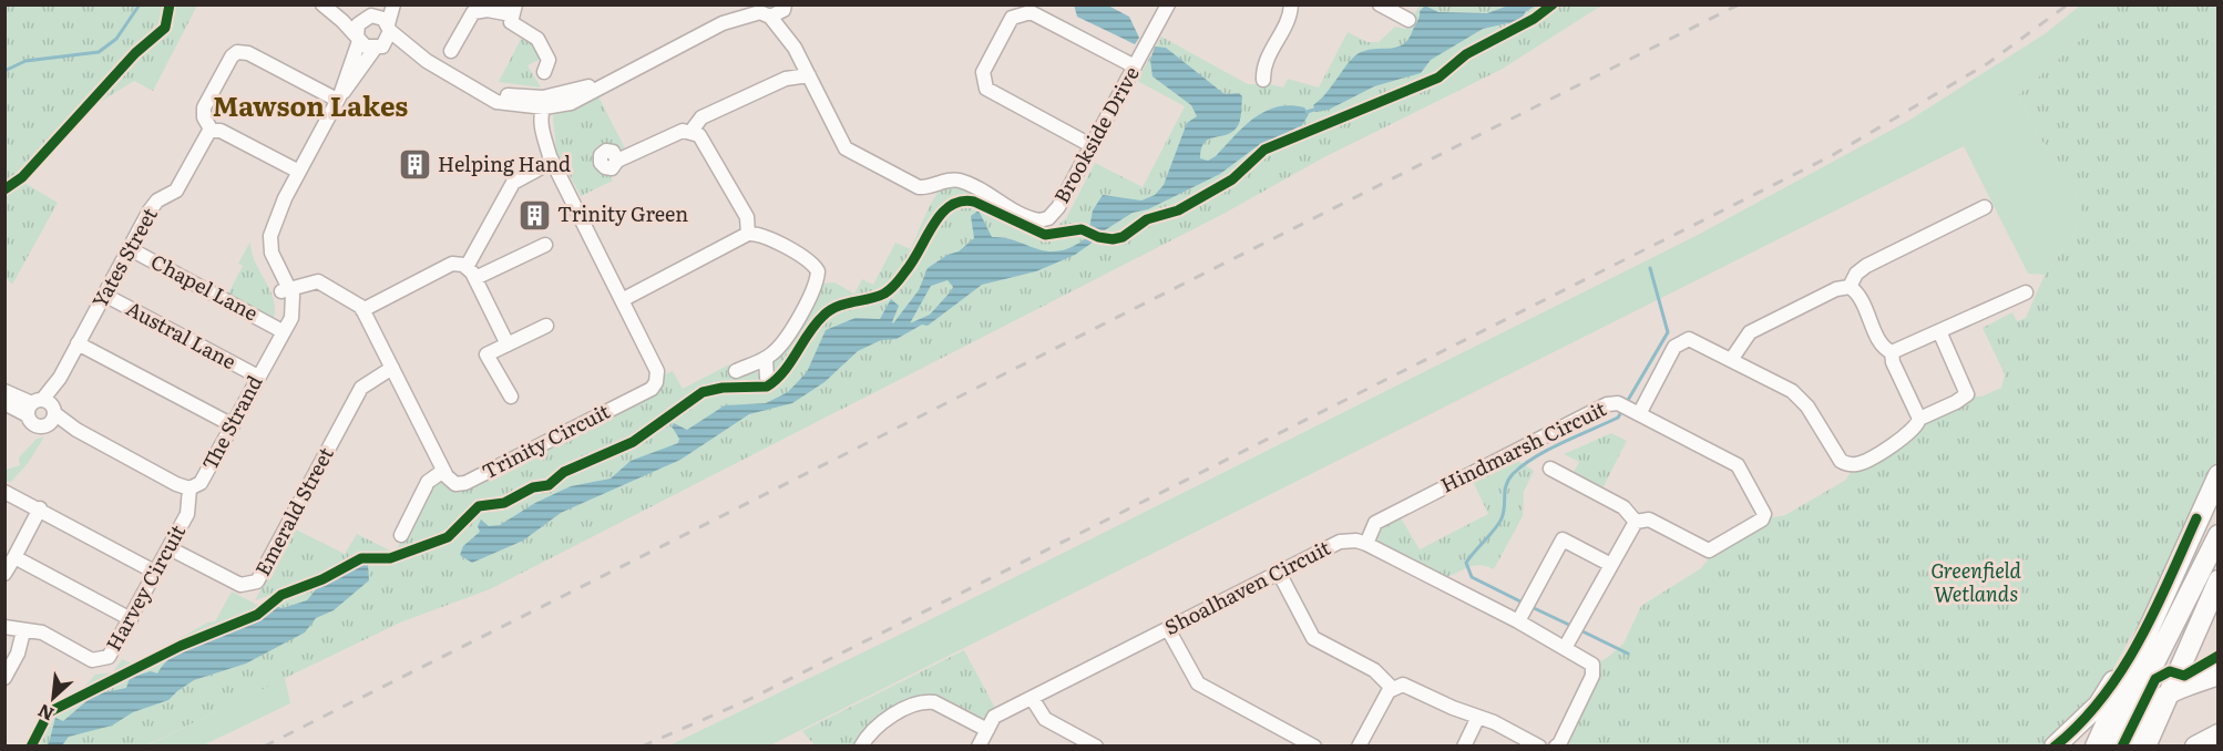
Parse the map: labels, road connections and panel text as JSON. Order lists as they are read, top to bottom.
{
  "streets": {
    "street": [
      "Brookside Drive",
      "Yates Street",
      "Chapel Lane",
      "Austral Lane",
      "The Strand",
      "Trinity Circuit",
      "Hindmarsh Circuit",
      "Emerald Street",
      "Harvey Circuit",
      "Shoalhaven Circuit"
    ]
  },
  "crossings": [
    ["Yates Street", "Chapel Lane"],
    ["Yates Street", "Austral Lane"],
    ["Yates Street", "The Strand"],
    ["Chapel Lane", "The Strand"],
    ["Austral Lane", "The Strand"],
    ["The Strand", "Harvey Circuit"],
    ["Hindmarsh Circuit", "Shoalhaven Circuit"],
    ["Emerald Street", "Harvey Circuit"]
  ],
  "districts": ["Mawson Lakes"],
  "parks": ["Greenfield Wetlands"],
  "places": {
    "building": ["Helping Hand", "Trinity Green"]
  },
  "north": "bottom left"
}
